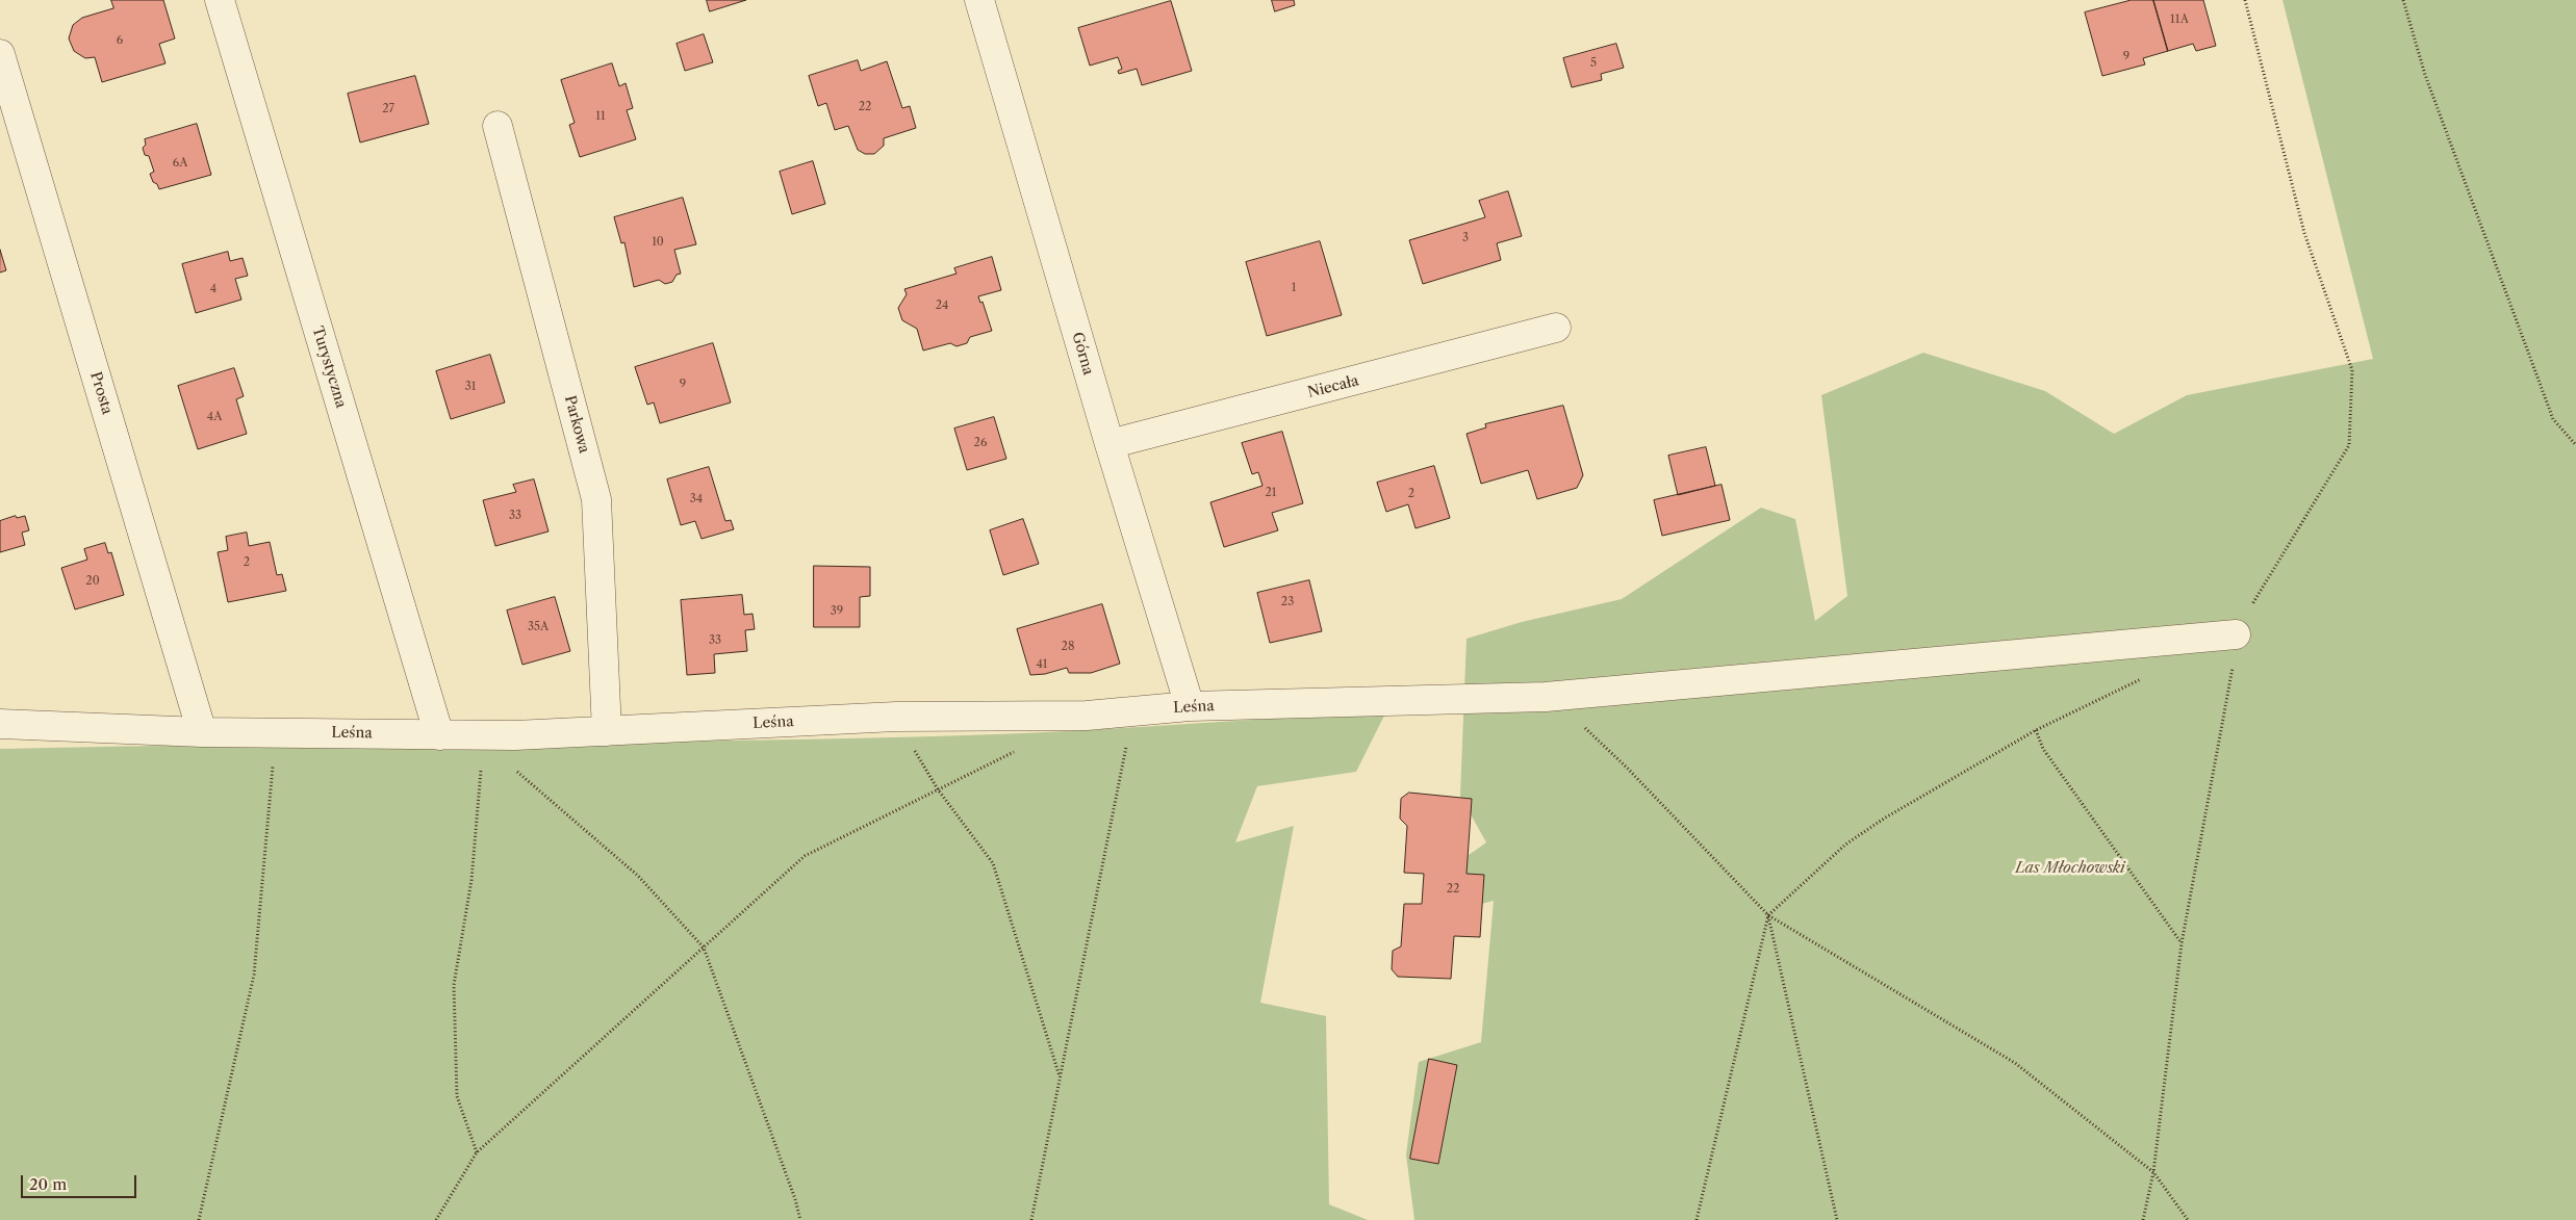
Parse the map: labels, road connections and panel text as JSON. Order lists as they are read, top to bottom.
{
  "streets": {
    "street": [
      "Górna",
      "Turystyczna",
      "Niecała",
      "Prosta",
      "Parkowa",
      "Leśna"
    ]
  },
  "crossings": [
    ["Górna", "Niecała"],
    ["Górna", "Leśna"],
    ["Turystyczna", "Leśna"],
    ["Prosta", "Leśna"],
    ["Parkowa", "Leśna"]
  ],
  "parks": ["Las Młochowski"],
  "house_numbers": [
    "11A",
    "6",
    "9",
    "5",
    "22",
    "27",
    "11",
    "6A",
    "3",
    "10",
    "1",
    "4",
    "24",
    "9",
    "31",
    "4A",
    "26",
    "21",
    "2",
    "34",
    "33",
    "2",
    "20",
    "23",
    "39",
    "35A",
    "33",
    "28",
    "41",
    "22"
  ],
  "scale_bar": "20 m"
}
